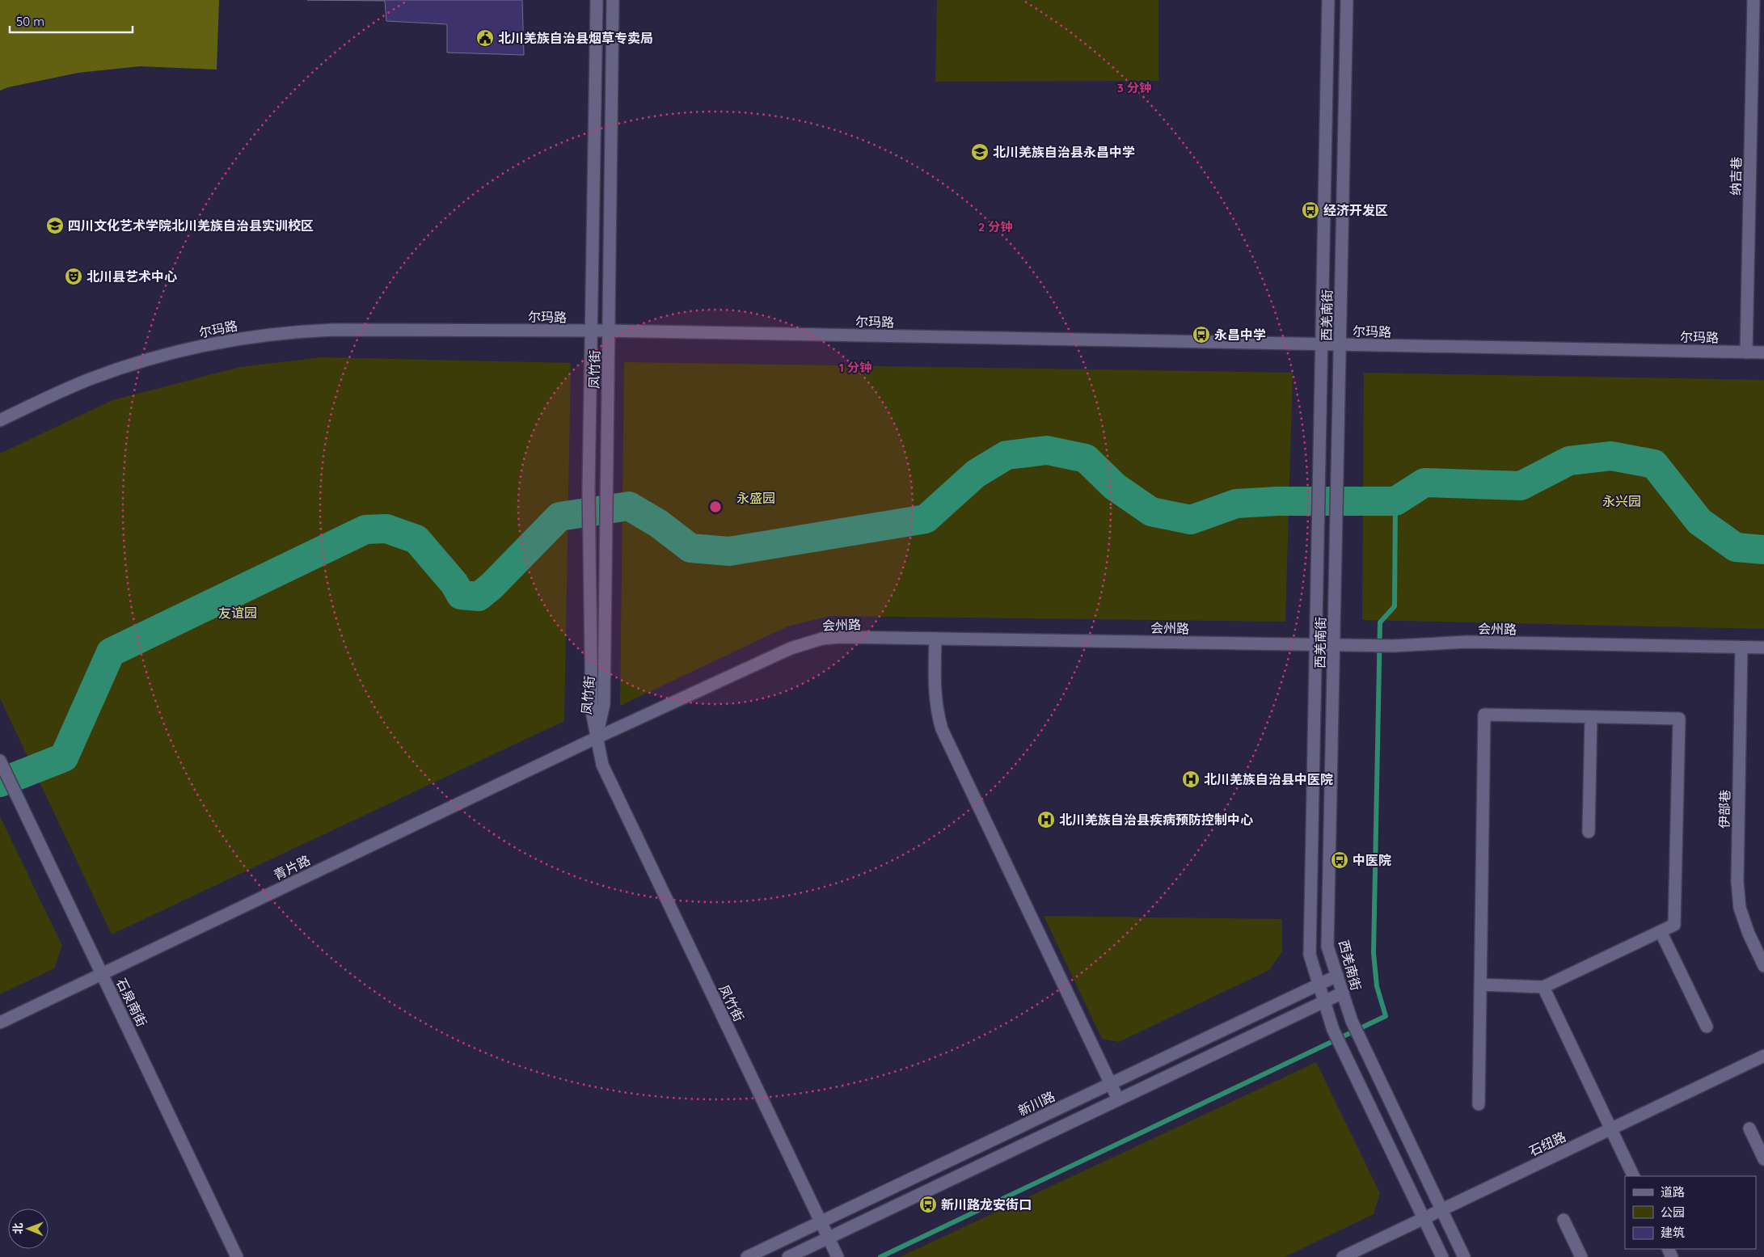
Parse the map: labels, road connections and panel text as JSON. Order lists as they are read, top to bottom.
{
  "streets": {
    "street": [
      "纳吉巷",
      "西羌南街",
      "尔玛路",
      "凤竹街",
      "会州路",
      "伊部巷",
      "青片路",
      "石泉南街",
      "新川路",
      "石纽路"
    ]
  },
  "crossings": [
    ["纳吉巷", "尔玛路"],
    ["西羌南街", "尔玛路"],
    ["西羌南街", "会州路"],
    ["西羌南街", "新川路"],
    ["西羌南街", "石纽路"],
    ["尔玛路", "凤竹街"],
    ["凤竹街", "会州路"],
    ["凤竹街", "青片路"],
    ["凤竹街", "新川路"],
    ["会州路", "伊部巷"],
    ["会州路", "青片路"],
    ["青片路", "石泉南街"]
  ],
  "parks": ["永盛园", "永兴园", "友谊园"],
  "places": {
    "public building": ["北川羌族自治县烟草专卖局"],
    "school or university": ["北川羌族自治县永昌中学", "四川文化艺术学院北川羌族自治县实训校区"],
    "bus stop": [
      "经济开发区",
      "永昌中学",
      "中医院",
      "新川路龙安街口"
    ],
    "theatre": ["北川县艺术中心"],
    "hospital": ["北川羌族自治县中医院", "北川羌族自治县疾病预防控制中心"]
  },
  "legend": ["道路", "公园", "建筑"],
  "scale_bar": "50 m",
  "north": "left",
  "rings": ["3 分钟", "2 分钟", "1 分钟"]
}
